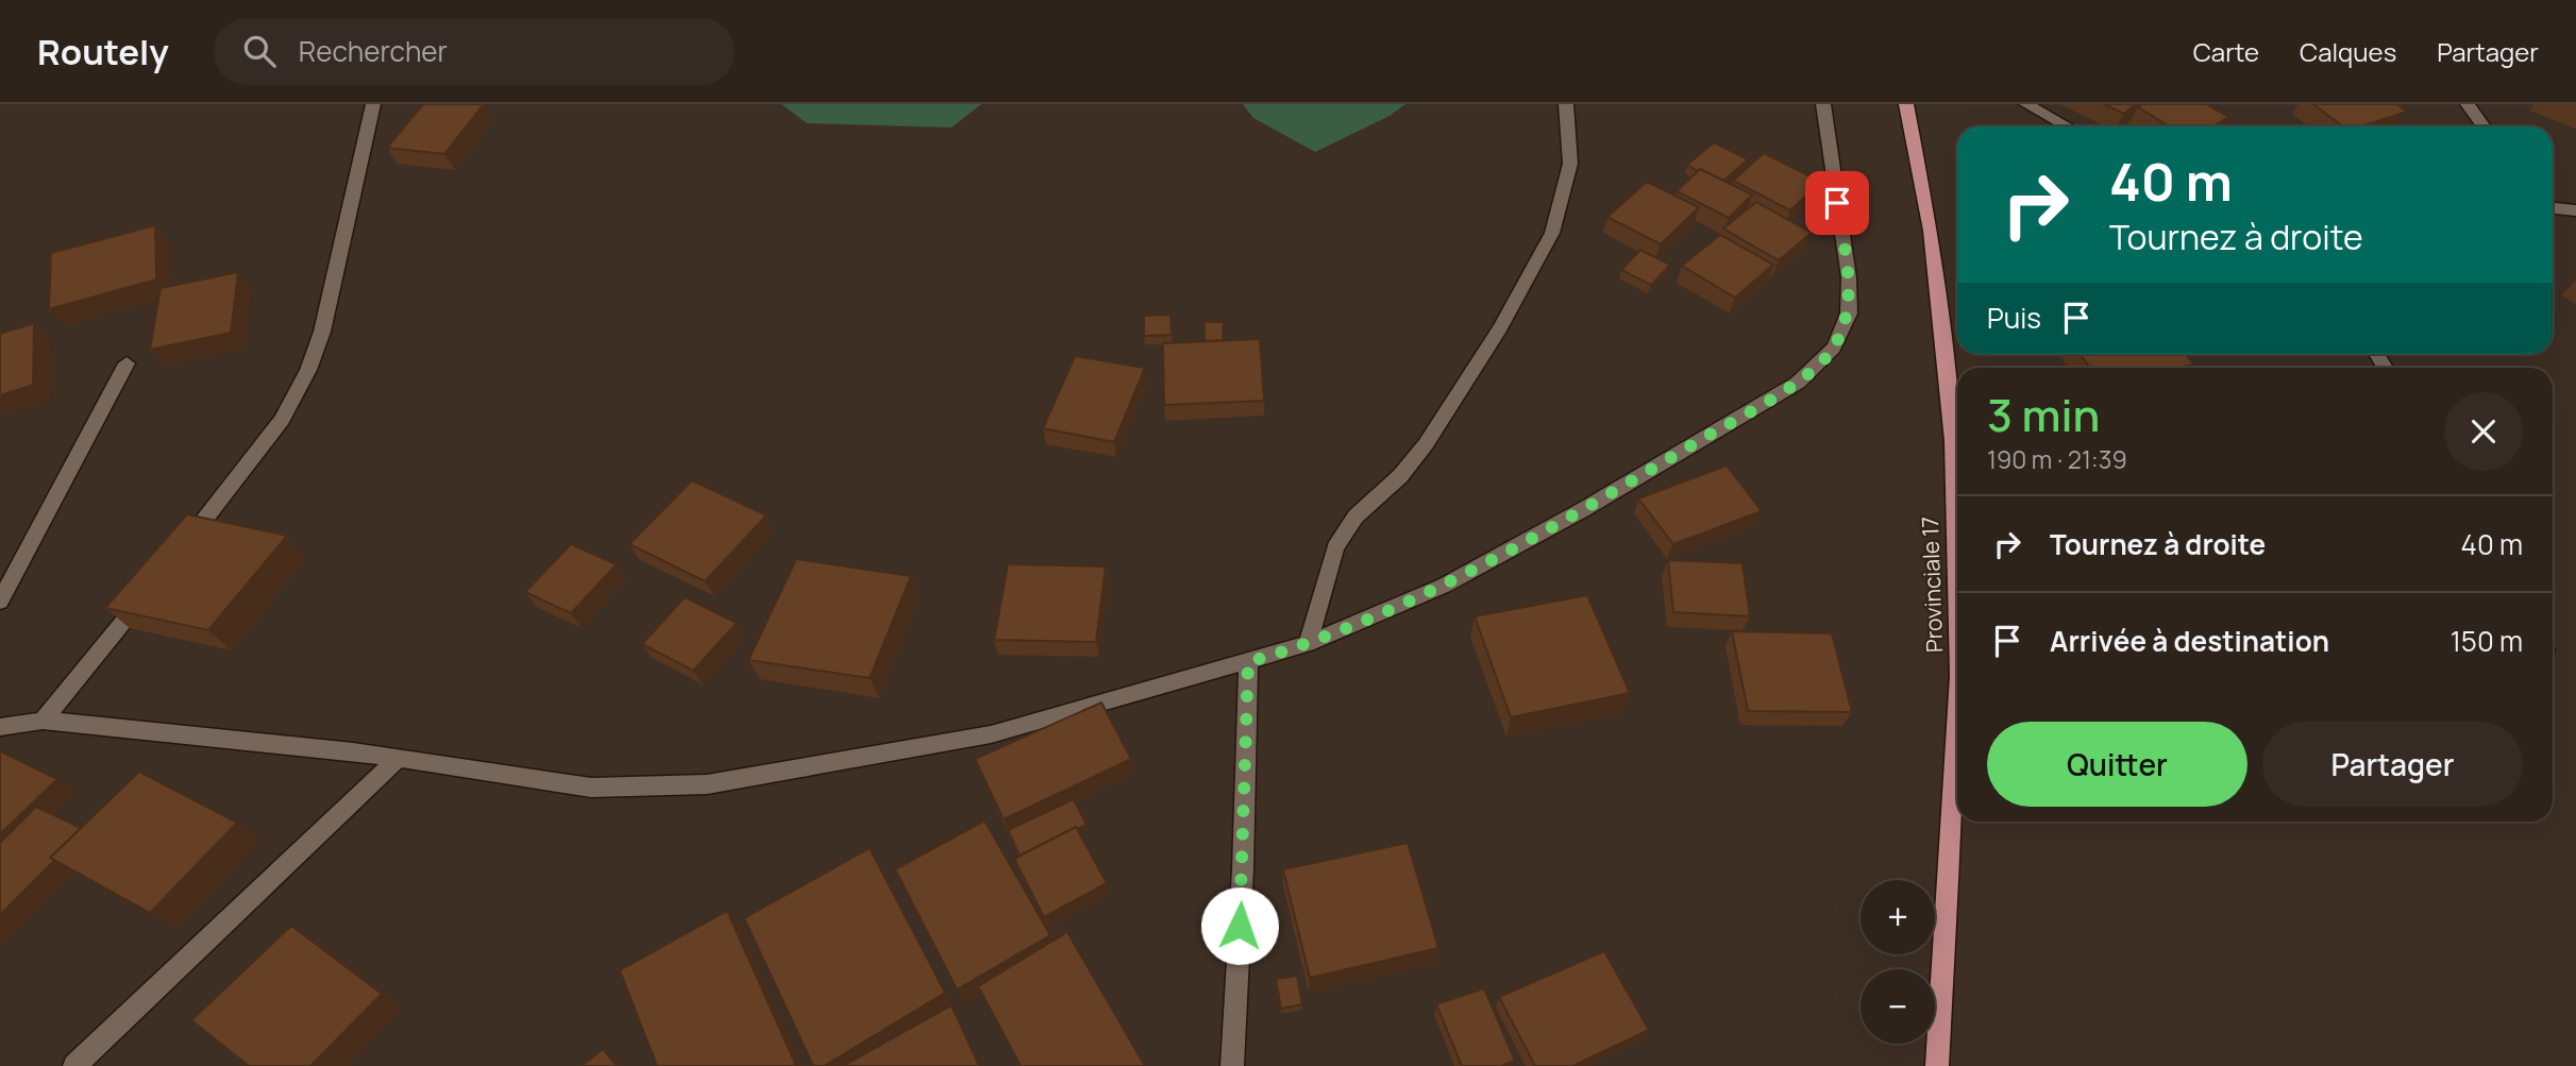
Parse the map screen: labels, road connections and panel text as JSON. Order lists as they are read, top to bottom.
{
  "streets": {
    "main road": ["Provinciale 17"]
  },
  "page": {
    "header": "Routely",
    "search": "Rechercher",
    "nav": ["Carte", "Calques", "Partager"],
    "turn": ["40 m", "Tournez à droite"],
    "then": "Puis",
    "heading": ["3 min", "190 m · 21:39"],
    "list": [
      {
        "name": "Tournez à droite",
        "value": "40 m"
      },
      {
        "name": "Arrivée à destination",
        "value": "150 m"
      }
    ],
    "buttons": ["Quitter", "Partager"],
    "map_buttons": ["+", "−"]
  }
}
